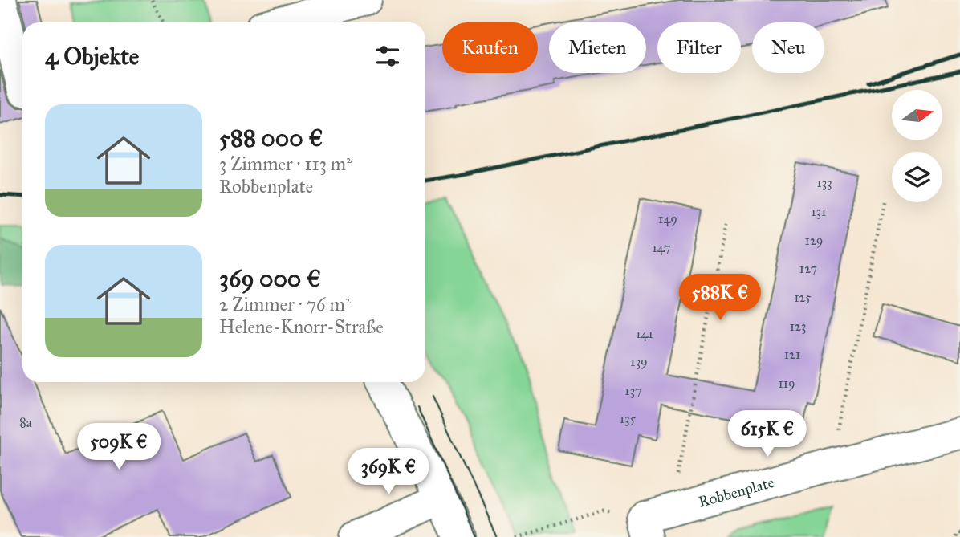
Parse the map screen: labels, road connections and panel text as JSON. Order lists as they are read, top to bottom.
{
  "streets": {
    "street": ["Robbenplate"]
  },
  "house_numbers": [
    "133",
    "131",
    "149",
    "129",
    "147",
    "127",
    "125",
    "123",
    "141",
    "121",
    "139",
    "119",
    "137",
    "135",
    "8a"
  ],
  "north": "right",
  "page": {
    "chip": [
      "Kaufen",
      "Mieten",
      "Filter",
      "Neu"
    ],
    "heading": "4 Objekte",
    "list": [
      {
        "name": "588 000 €",
        "note": "3 Zimmer · 113 m² · Robbenplate"
      },
      {
        "name": "369 000 €",
        "note": "2 Zimmer · 76 m² · Helene-Knorr-Straße"
      }
    ],
    "price": [
      "588K €",
      "615K €",
      "509K €",
      "369K €"
    ]
  }
}
